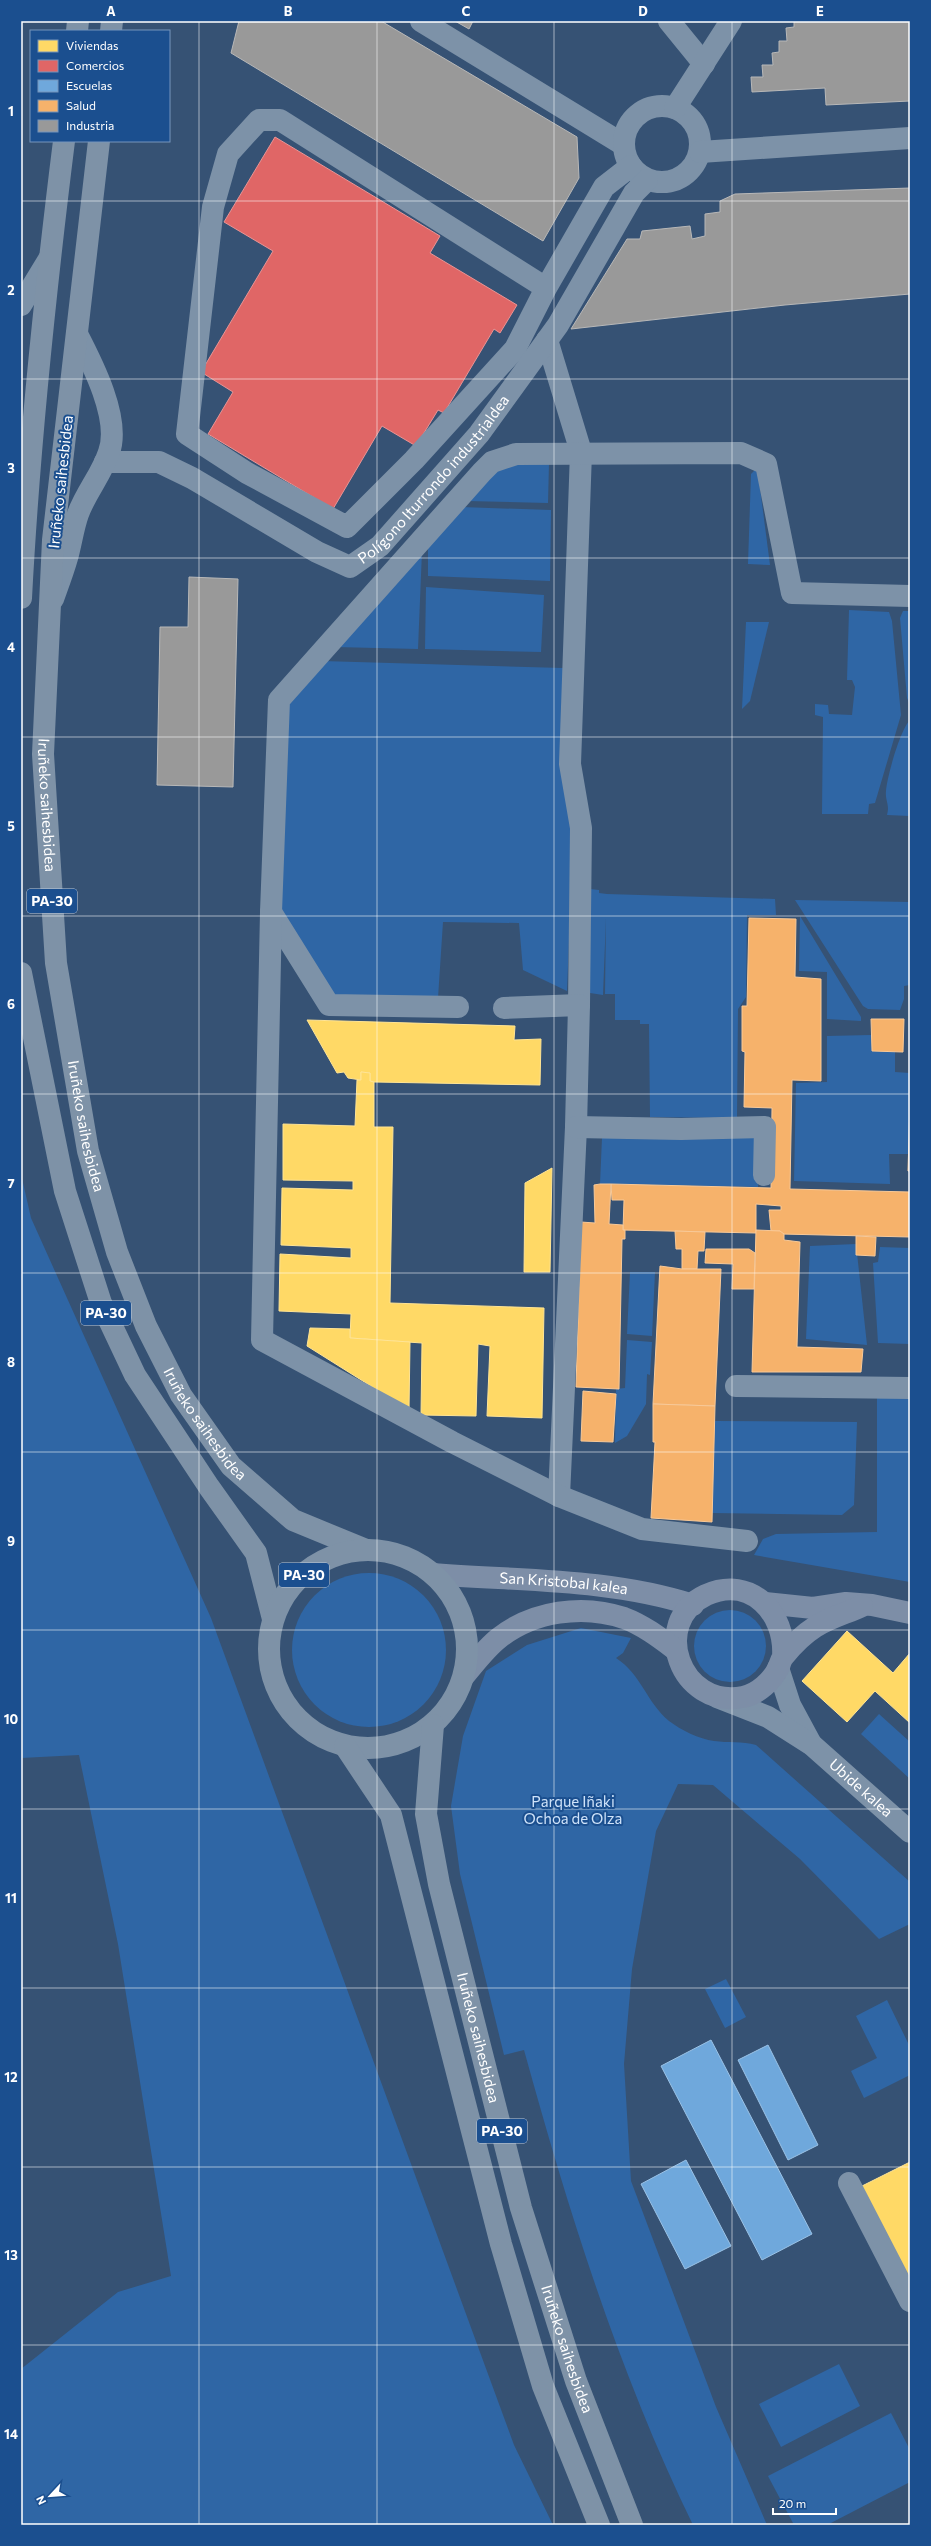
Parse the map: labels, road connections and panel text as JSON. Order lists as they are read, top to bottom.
{
  "streets": {
    "highway": ["Iruñeko saihesbidea", "PA-30"],
    "main road": ["San Kristobal kalea"],
    "street": ["Polígono Iturrondo industrialdea", "Ubide kalea"]
  },
  "crossings": [
    ["Iruñeko saihesbidea", "PA-30"],
    ["PA-30", "San Kristobal kalea"],
    ["San Kristobal kalea", "Ubide kalea"]
  ],
  "parks": ["Parque Iñaki Ochoa de Olza"],
  "legend": [
    "Viviendas",
    "Comercios",
    "Escuelas",
    "Salud",
    "Industria"
  ],
  "scale_bar": "20 m",
  "north": "bottom left",
  "grid": {
    "columns": [
      "A",
      "B",
      "C",
      "D",
      "E"
    ],
    "rows": [
      "1",
      "2",
      "3",
      "4",
      "5",
      "6",
      "7",
      "8",
      "9",
      "10",
      "11",
      "12",
      "13",
      "14"
    ]
  }
}
